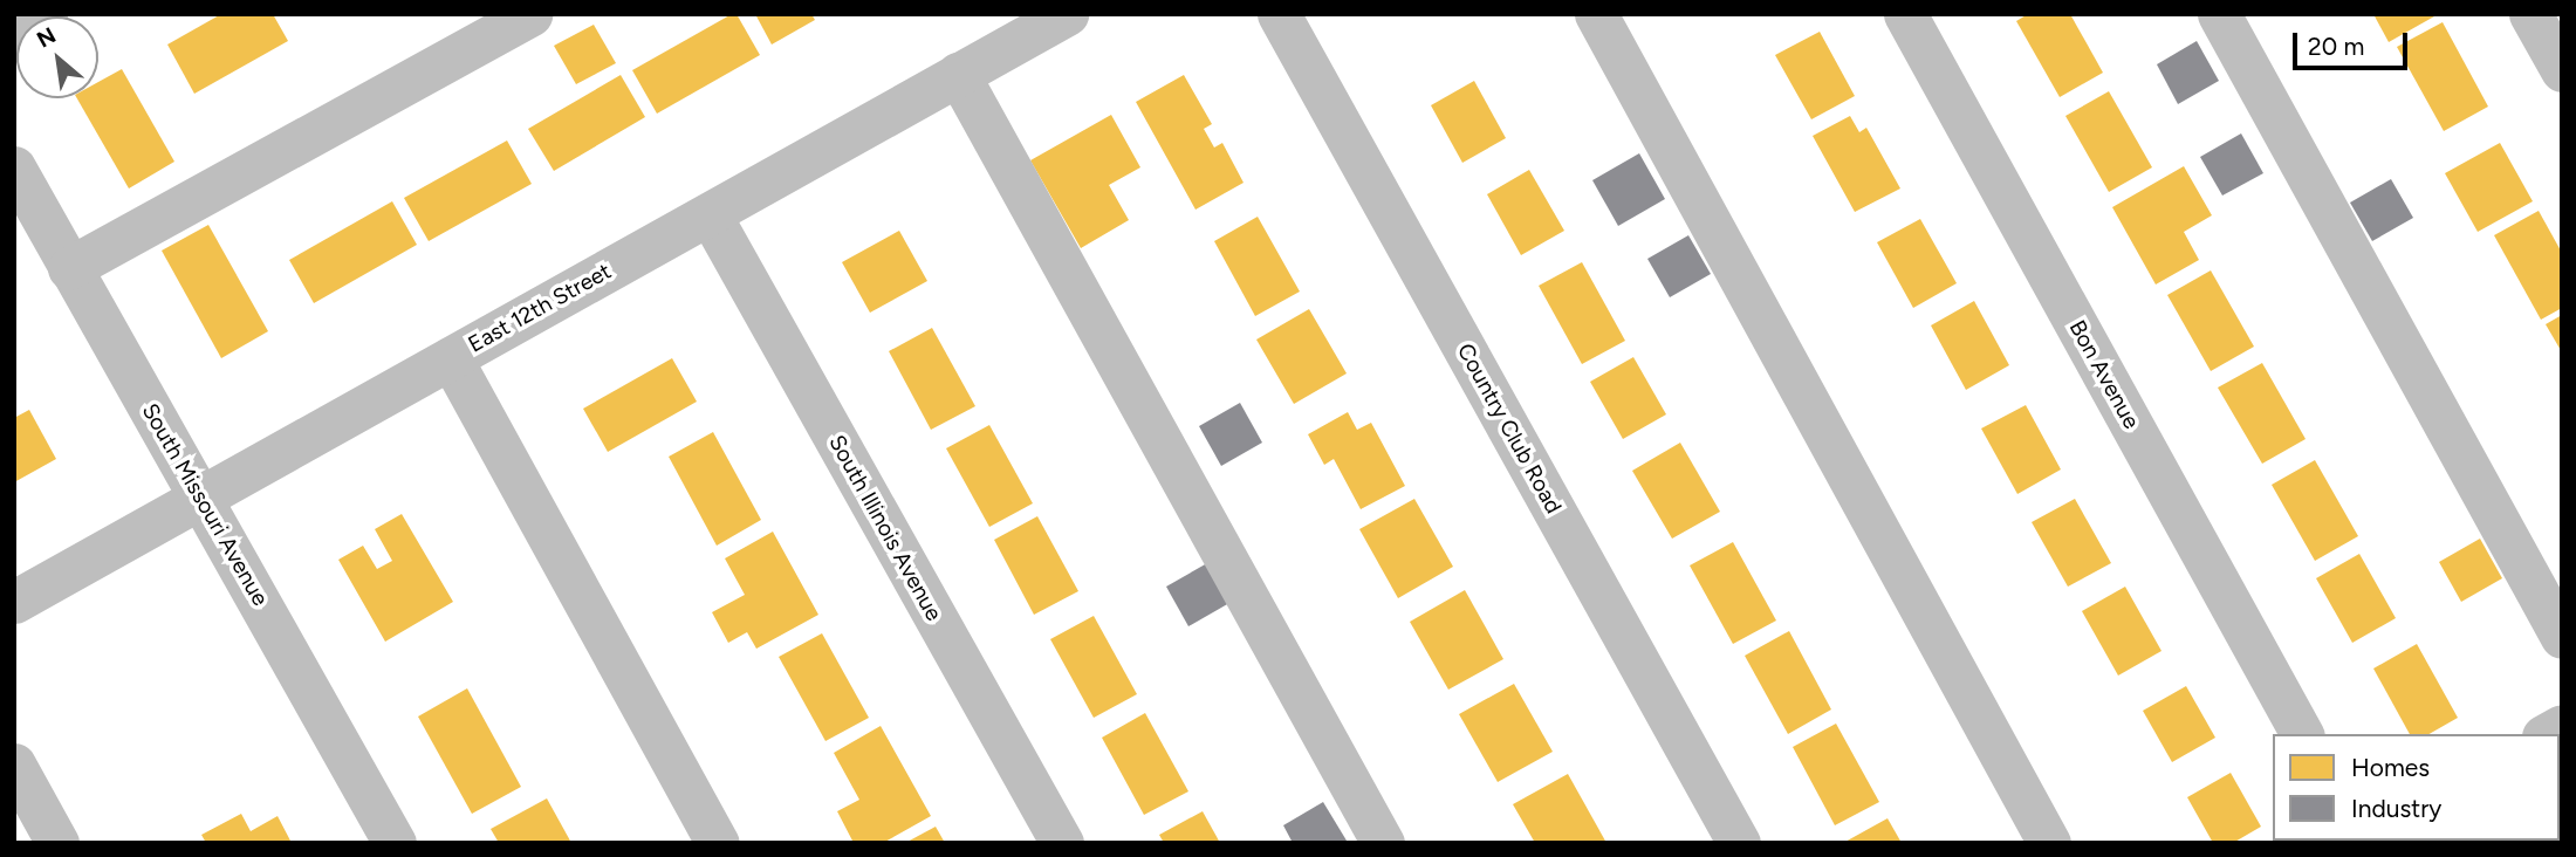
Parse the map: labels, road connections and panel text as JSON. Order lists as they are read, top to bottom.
{
  "streets": {
    "street": [
      "East 12th Street",
      "Bon Avenue",
      "Country Club Road",
      "South Missouri Avenue",
      "South Illinois Avenue"
    ]
  },
  "crossings": [
    ["East 12th Street", "South Missouri Avenue"],
    ["East 12th Street", "South Illinois Avenue"]
  ],
  "legend": ["Homes", "Industry"],
  "scale_bar": "20 m",
  "north": "top left"
}
